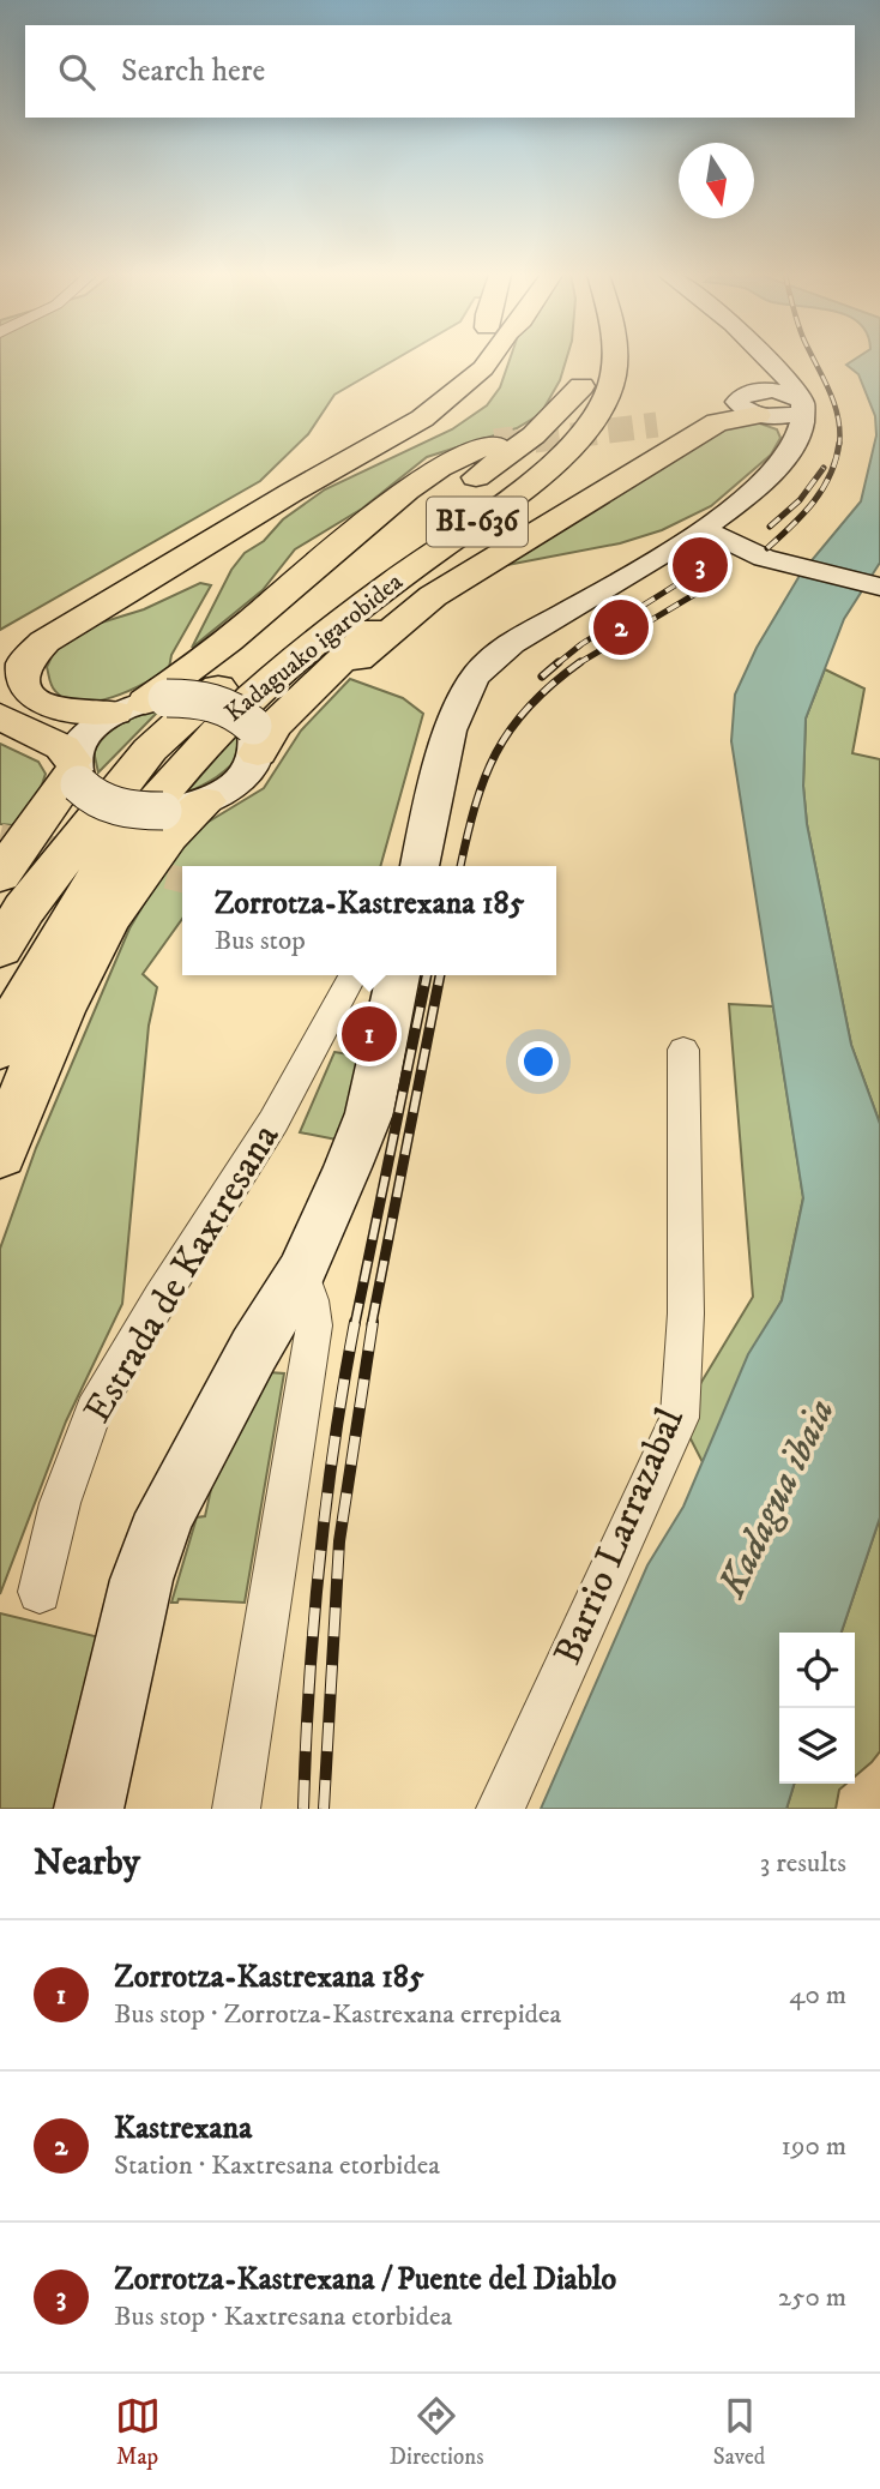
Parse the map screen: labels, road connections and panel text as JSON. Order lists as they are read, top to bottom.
{
  "streets": {
    "highway": ["BI-636", "Kadaguako igarobidea"],
    "street": ["Estrada de Kaxtresana", "Barrio Larrazabal"]
  },
  "water": ["Kadagua ibaia"],
  "north": "bottom",
  "page": {
    "search": "Search here",
    "pins": ["3", "2", "1"],
    "popup": ["Zorrotza-Kastrexana 185", "Bus stop"],
    "heading": ["Nearby", "3 results"],
    "list": [
      {
        "mark": "1",
        "name": "Zorrotza-Kastrexana 185",
        "note": "Bus stop · Zorrotza-Kastrexana errepidea",
        "value": "40 m"
      },
      {
        "mark": "2",
        "name": "Kastrexana",
        "note": "Station · Kaxtresana etorbidea",
        "value": "190 m"
      },
      {
        "mark": "3",
        "name": "Zorrotza-Kastrexana / Puente del Diablo",
        "note": "Bus stop · Kaxtresana etorbidea",
        "value": "250 m"
      }
    ],
    "nav": ["Map", "Directions", "Saved"]
  }
}
